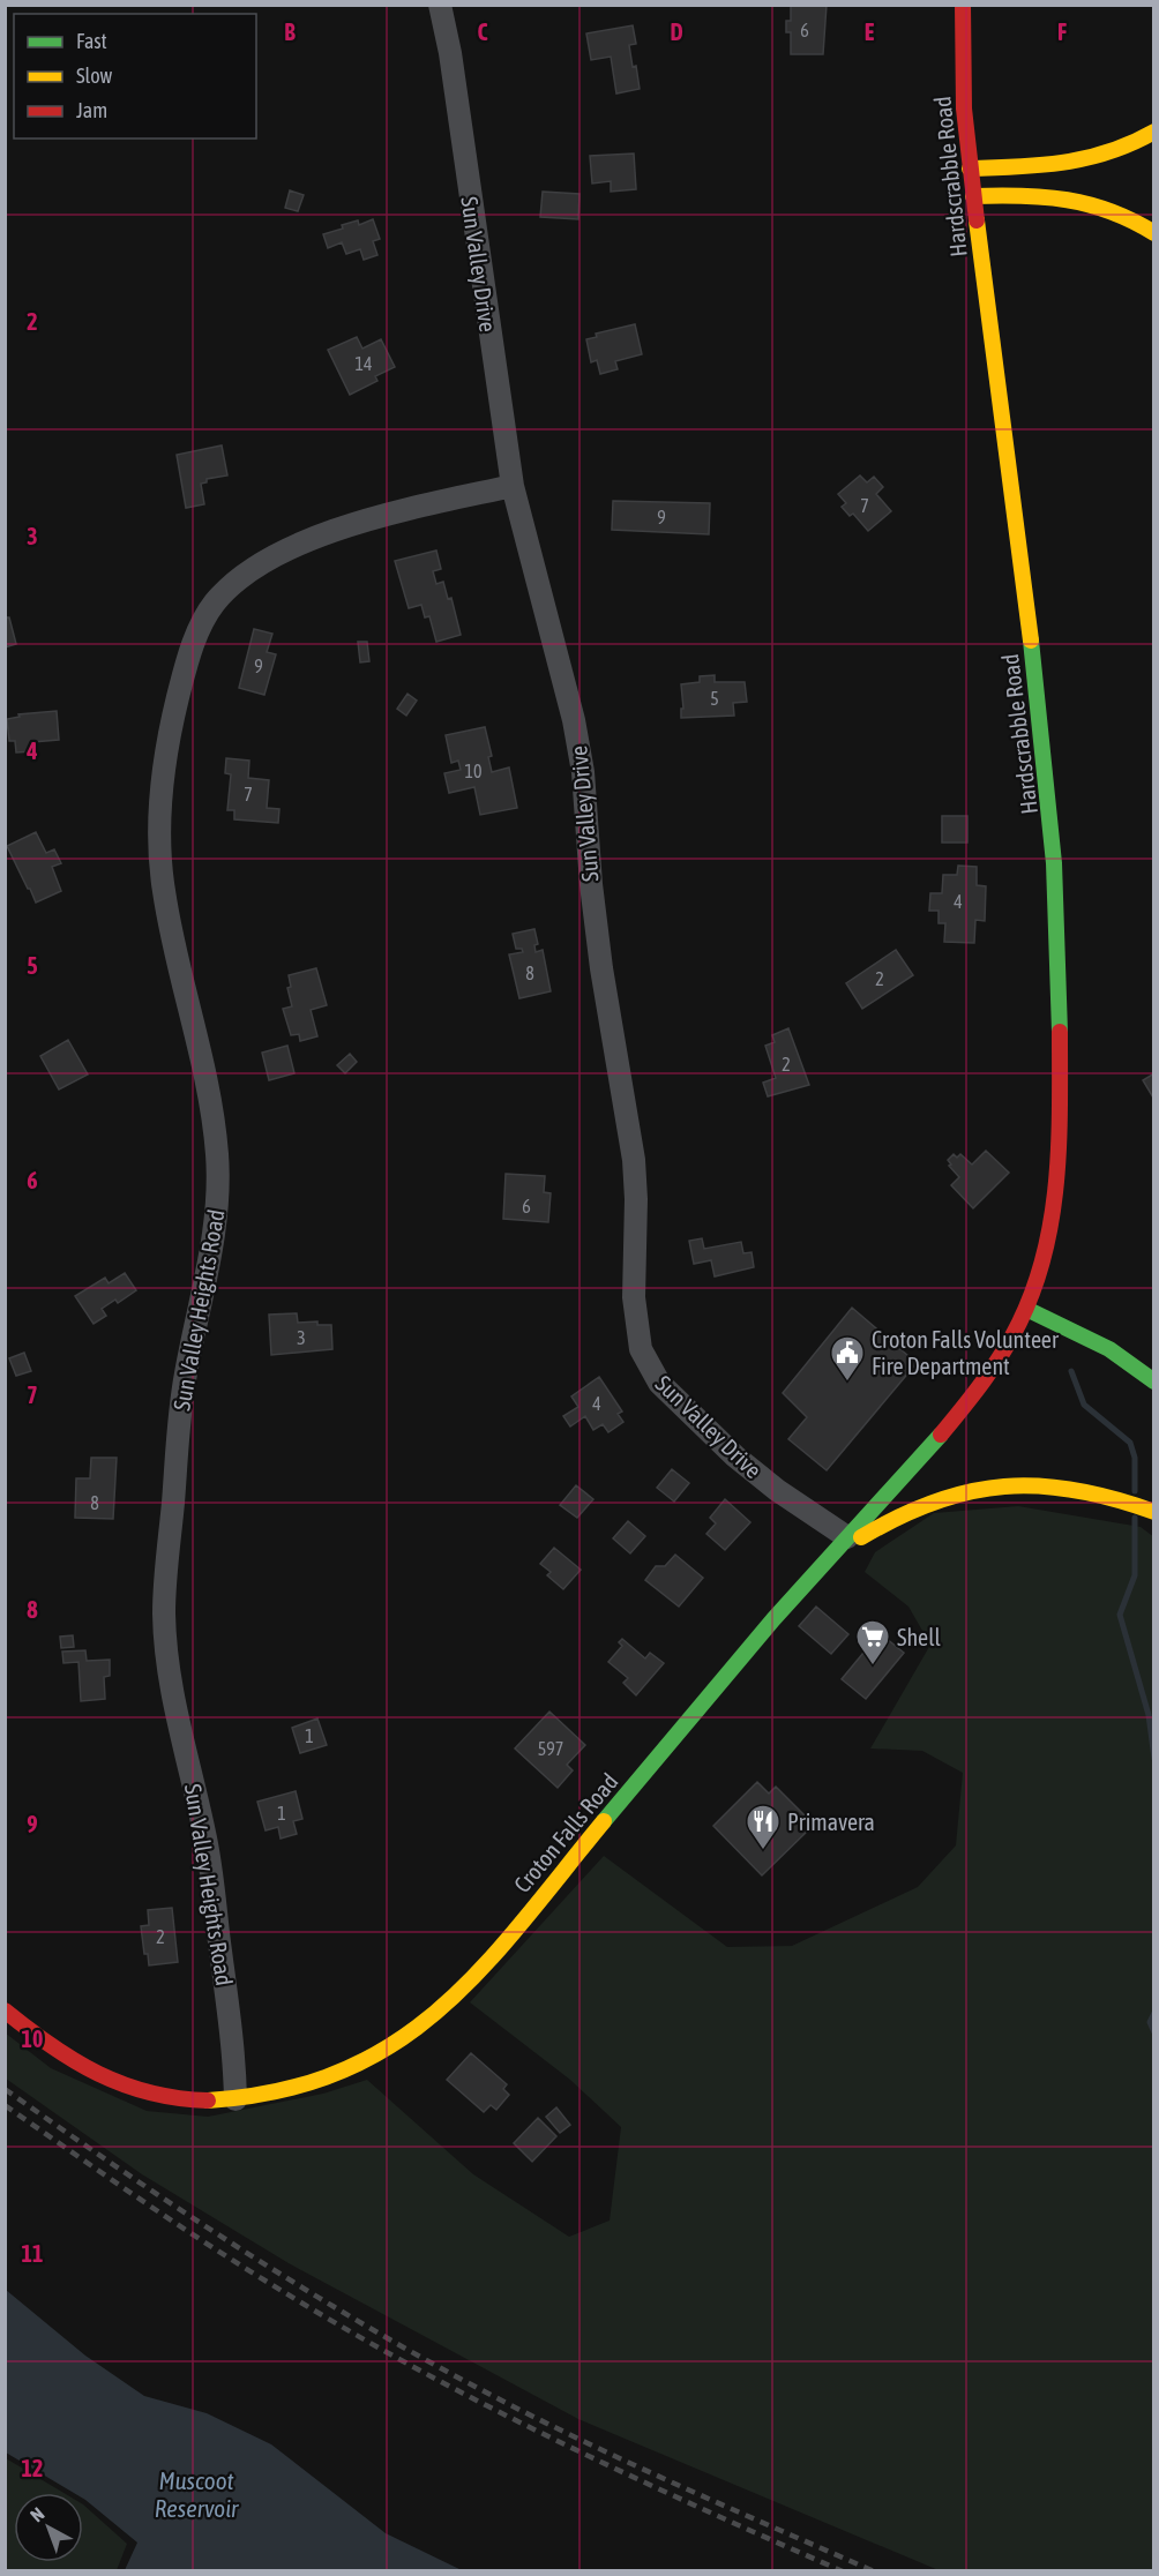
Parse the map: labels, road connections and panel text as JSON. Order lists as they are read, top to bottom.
{
  "streets": {
    "main road": ["Hardscrabble Road", "Croton Falls Road"],
    "street": ["Sun Valley Drive", "Sun Valley Heights Road"]
  },
  "crossings": [
    ["Hardscrabble Road", "Croton Falls Road"],
    ["Sun Valley Drive", "Sun Valley Heights Road"],
    ["Sun Valley Drive", "Croton Falls Road"],
    ["Sun Valley Heights Road", "Croton Falls Road"]
  ],
  "water": ["Muscoot Reservoir"],
  "places": {
    "public building": ["Croton Falls Volunteer Fire Department"],
    "supermarket": ["Shell"],
    "restaurant": ["Primavera"]
  },
  "house_numbers": [
    "6",
    "14",
    "7",
    "9",
    "9",
    "5",
    "10",
    "7",
    "4",
    "8",
    "2",
    "2",
    "6",
    "3",
    "4",
    "8",
    "1",
    "597",
    "1",
    "2"
  ],
  "legend": ["Fast", "Slow", "Jam"],
  "north": "top left",
  "grid": {
    "columns": [
      "B",
      "C",
      "D",
      "E",
      "F"
    ],
    "rows": [
      "2",
      "3",
      "4",
      "5",
      "6",
      "7",
      "8",
      "9",
      "10",
      "11",
      "12"
    ]
  }
}
